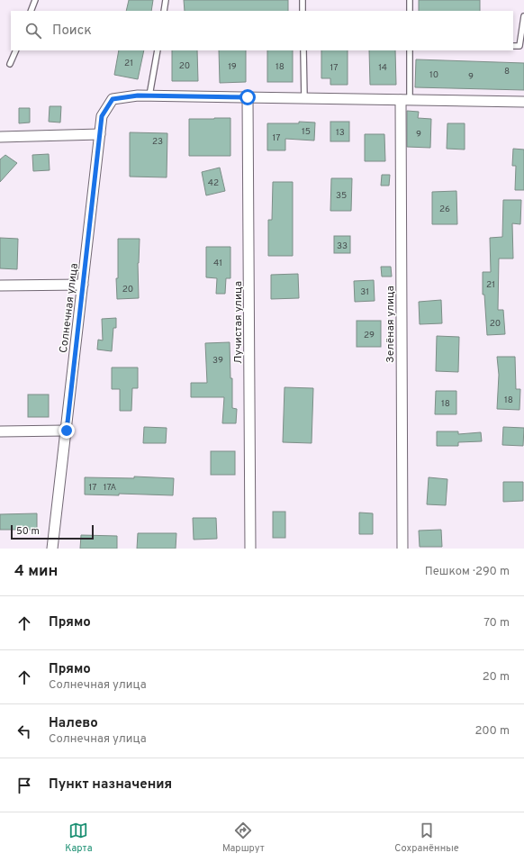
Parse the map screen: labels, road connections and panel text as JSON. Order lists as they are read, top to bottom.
{
  "streets": {
    "street": ["Солнечная улица", "Лучистая улица", "Зелёная улица"]
  },
  "crossings": [
    ["Солнечная улица", "Лучистая улица"],
    ["Солнечная улица", "Зелёная улица"]
  ],
  "house_numbers": [
    "21",
    "20",
    "19",
    "18",
    "17",
    "14",
    "8",
    "10",
    "9",
    "15",
    "13",
    "9",
    "17",
    "23",
    "42",
    "35",
    "26",
    "33",
    "41",
    "21",
    "20",
    "31",
    "20",
    "29",
    "39",
    "18",
    "18",
    "17",
    "17А"
  ],
  "scale_bar": "50 m",
  "page": {
    "search": "Поиск",
    "scale": "50 m",
    "heading": ["4 мин", "Пешком · 290 m"],
    "list": [
      ["Прямо", "70 m"],
      ["Прямо", "Солнечная улица", "20 m"],
      ["Налево", "Солнечная улица", "200 m"],
      "Пункт назначения"
    ],
    "nav": ["Карта", "Маршрут", "Сохранённые"]
  }
}
